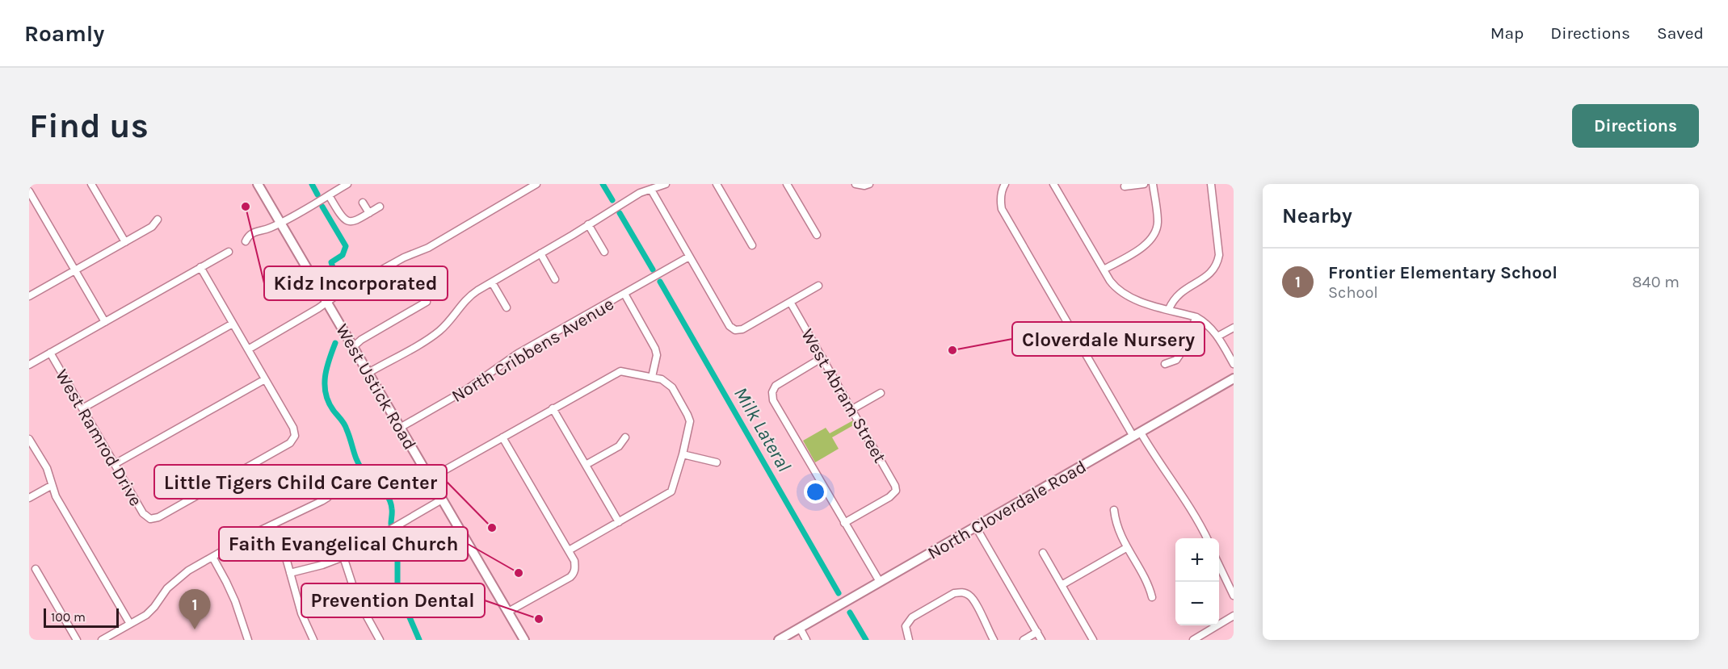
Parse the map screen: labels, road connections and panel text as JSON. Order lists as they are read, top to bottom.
{
  "streets": {
    "main road": ["West Ustick Road", "North Cloverdale Road"],
    "street": ["North Cribbens Avenue", "West Abram Street", "West Ramrod Drive"]
  },
  "crossings": [
    ["North Cribbens Avenue", "West Ustick Road"]
  ],
  "water": ["Milk Lateral"],
  "places": [
    "Kidz Incorporated",
    "Cloverdale Nursery",
    "Little Tigers Child Care Center",
    "Faith Evangelical Church",
    "Prevention Dental"
  ],
  "scale_bar": "100 m",
  "page": {
    "header": "Roamly",
    "nav": ["Map", "Directions", "Saved"],
    "buttons": "Directions",
    "title": "Find us",
    "heading": "Nearby",
    "list": [
      {
        "mark": "1",
        "name": "Frontier Elementary School",
        "note": "School",
        "value": "840 m"
      }
    ],
    "map_buttons": ["+", "−"],
    "pins": "1",
    "scale": "100 m"
  }
}
